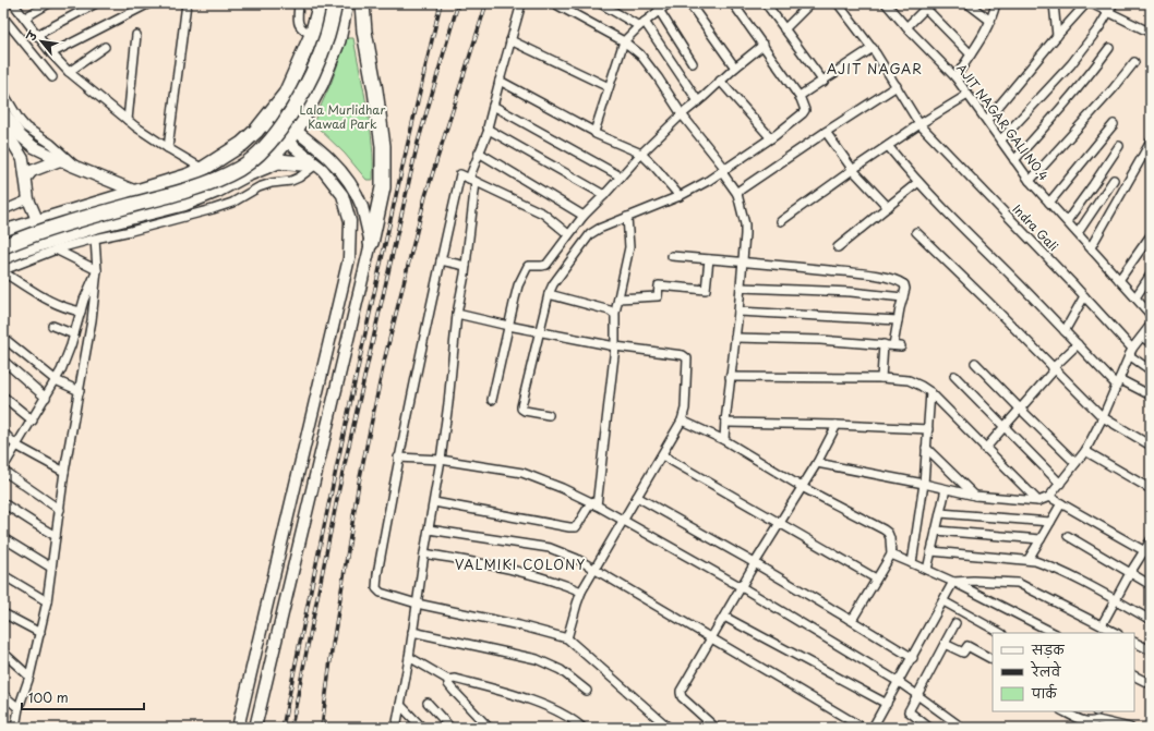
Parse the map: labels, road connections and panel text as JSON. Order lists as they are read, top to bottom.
{
  "streets": {
    "street": ["AJIT NAGAR GALI NO.4", "Indra Gali"]
  },
  "districts": ["AJIT NAGAR", "VALMIKI COLONY"],
  "parks": ["Lala Murlidhar Kawad Park"],
  "legend": ["सड़क", "रेलवे", "पार्क"],
  "scale_bar": "100 m",
  "north": "top left"
}
